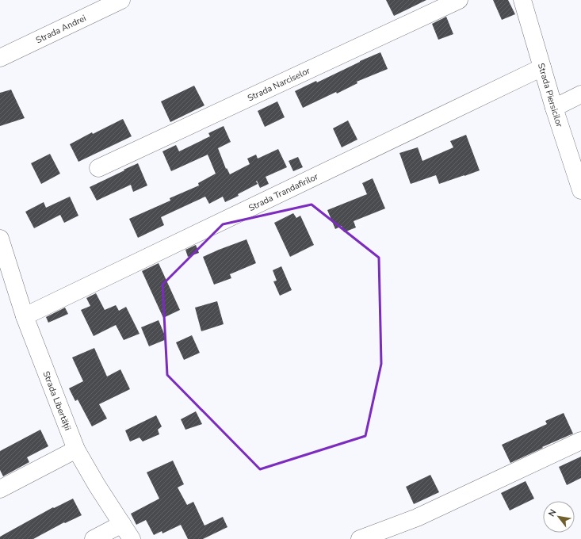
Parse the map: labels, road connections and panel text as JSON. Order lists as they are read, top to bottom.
{
  "streets": {
    "street": [
      "Strada Andrei",
      "Strada Narciselor",
      "Strada Piersicilor",
      "Strada Trandafirilor",
      "Strada Libertății"
    ]
  },
  "crossings": [
    ["Strada Piersicilor", "Strada Trandafirilor"],
    ["Strada Trandafirilor", "Strada Libertății"]
  ],
  "north": "top left"
}
